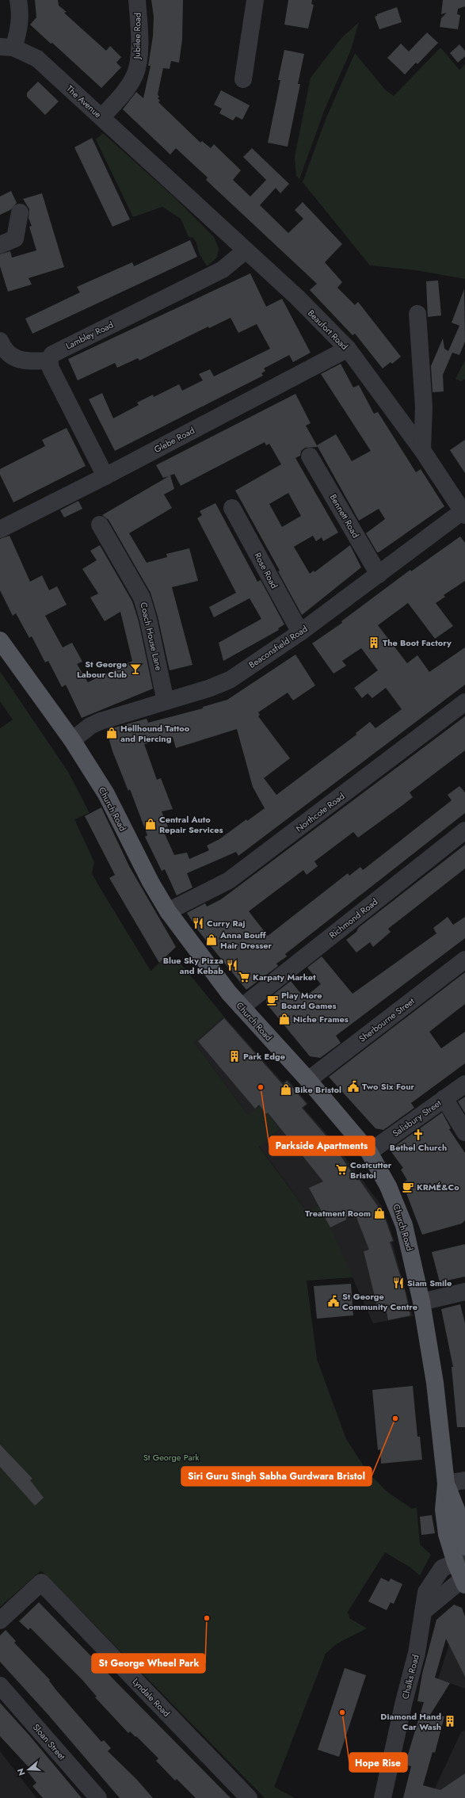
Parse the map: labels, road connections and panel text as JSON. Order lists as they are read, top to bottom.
{
  "streets": {
    "main road": ["Church Road"],
    "street": [
      "Jubilee Road",
      "The Avenue",
      "Beaufort Road",
      "Lambley Road",
      "Glebe Road",
      "Bennett Road",
      "Rose Road",
      "Coach House Lane",
      "Beaconsfield Road",
      "Northcote Road",
      "Richmond Road",
      "Sherbourne Street",
      "Salisbury Street",
      "Chalks Road",
      "Lyndale Road",
      "Sloan Street"
    ]
  },
  "crossings": [
    ["Jubilee Road", "The Avenue"],
    ["The Avenue", "Beaufort Road"],
    ["Beaufort Road", "Lambley Road"],
    ["Beaufort Road", "Glebe Road"],
    ["Beaufort Road", "Beaconsfield Road"],
    ["Bennett Road", "Beaconsfield Road"],
    ["Rose Road", "Beaconsfield Road"],
    ["Coach House Lane", "Beaconsfield Road"],
    ["Beaconsfield Road", "Church Road"],
    ["Church Road", "Northcote Road"],
    ["Church Road", "Richmond Road"],
    ["Church Road", "Sherbourne Street"],
    ["Church Road", "Salisbury Street"],
    ["Church Road", "Chalks Road"]
  ],
  "parks": ["St George Park"],
  "places": {
    "building": ["The Boot Factory", "Park Edge", "Diamond Hand Car Wash"],
    "bar": ["St George Labour Club"],
    "shop": [
      "Hellhound Tattoo and Piercing",
      "Central Auto Repair Services",
      "Anna Bouff Hair Dresser",
      "Niche Frames",
      "Bike Bristol",
      "Treatment Room"
    ],
    "restaurant": ["Curry Raj", "Blue Sky Pizza and Kebab", "Siam Smile"],
    "supermarket": ["Karpaty Market", "Costcutter Bristol"],
    "cafe": ["Play More Board Games", "KRMÉ&Co"],
    "public building": ["Two Six Four", "St George Community Centre"],
    "other": [
      "Parkside Apartments",
      "Siri Guru Singh Sabha Gurdwara Bristol",
      "St George Wheel Park",
      "Hope Rise"
    ],
    "church": ["Bethel Church"]
  },
  "north": "left"
}
